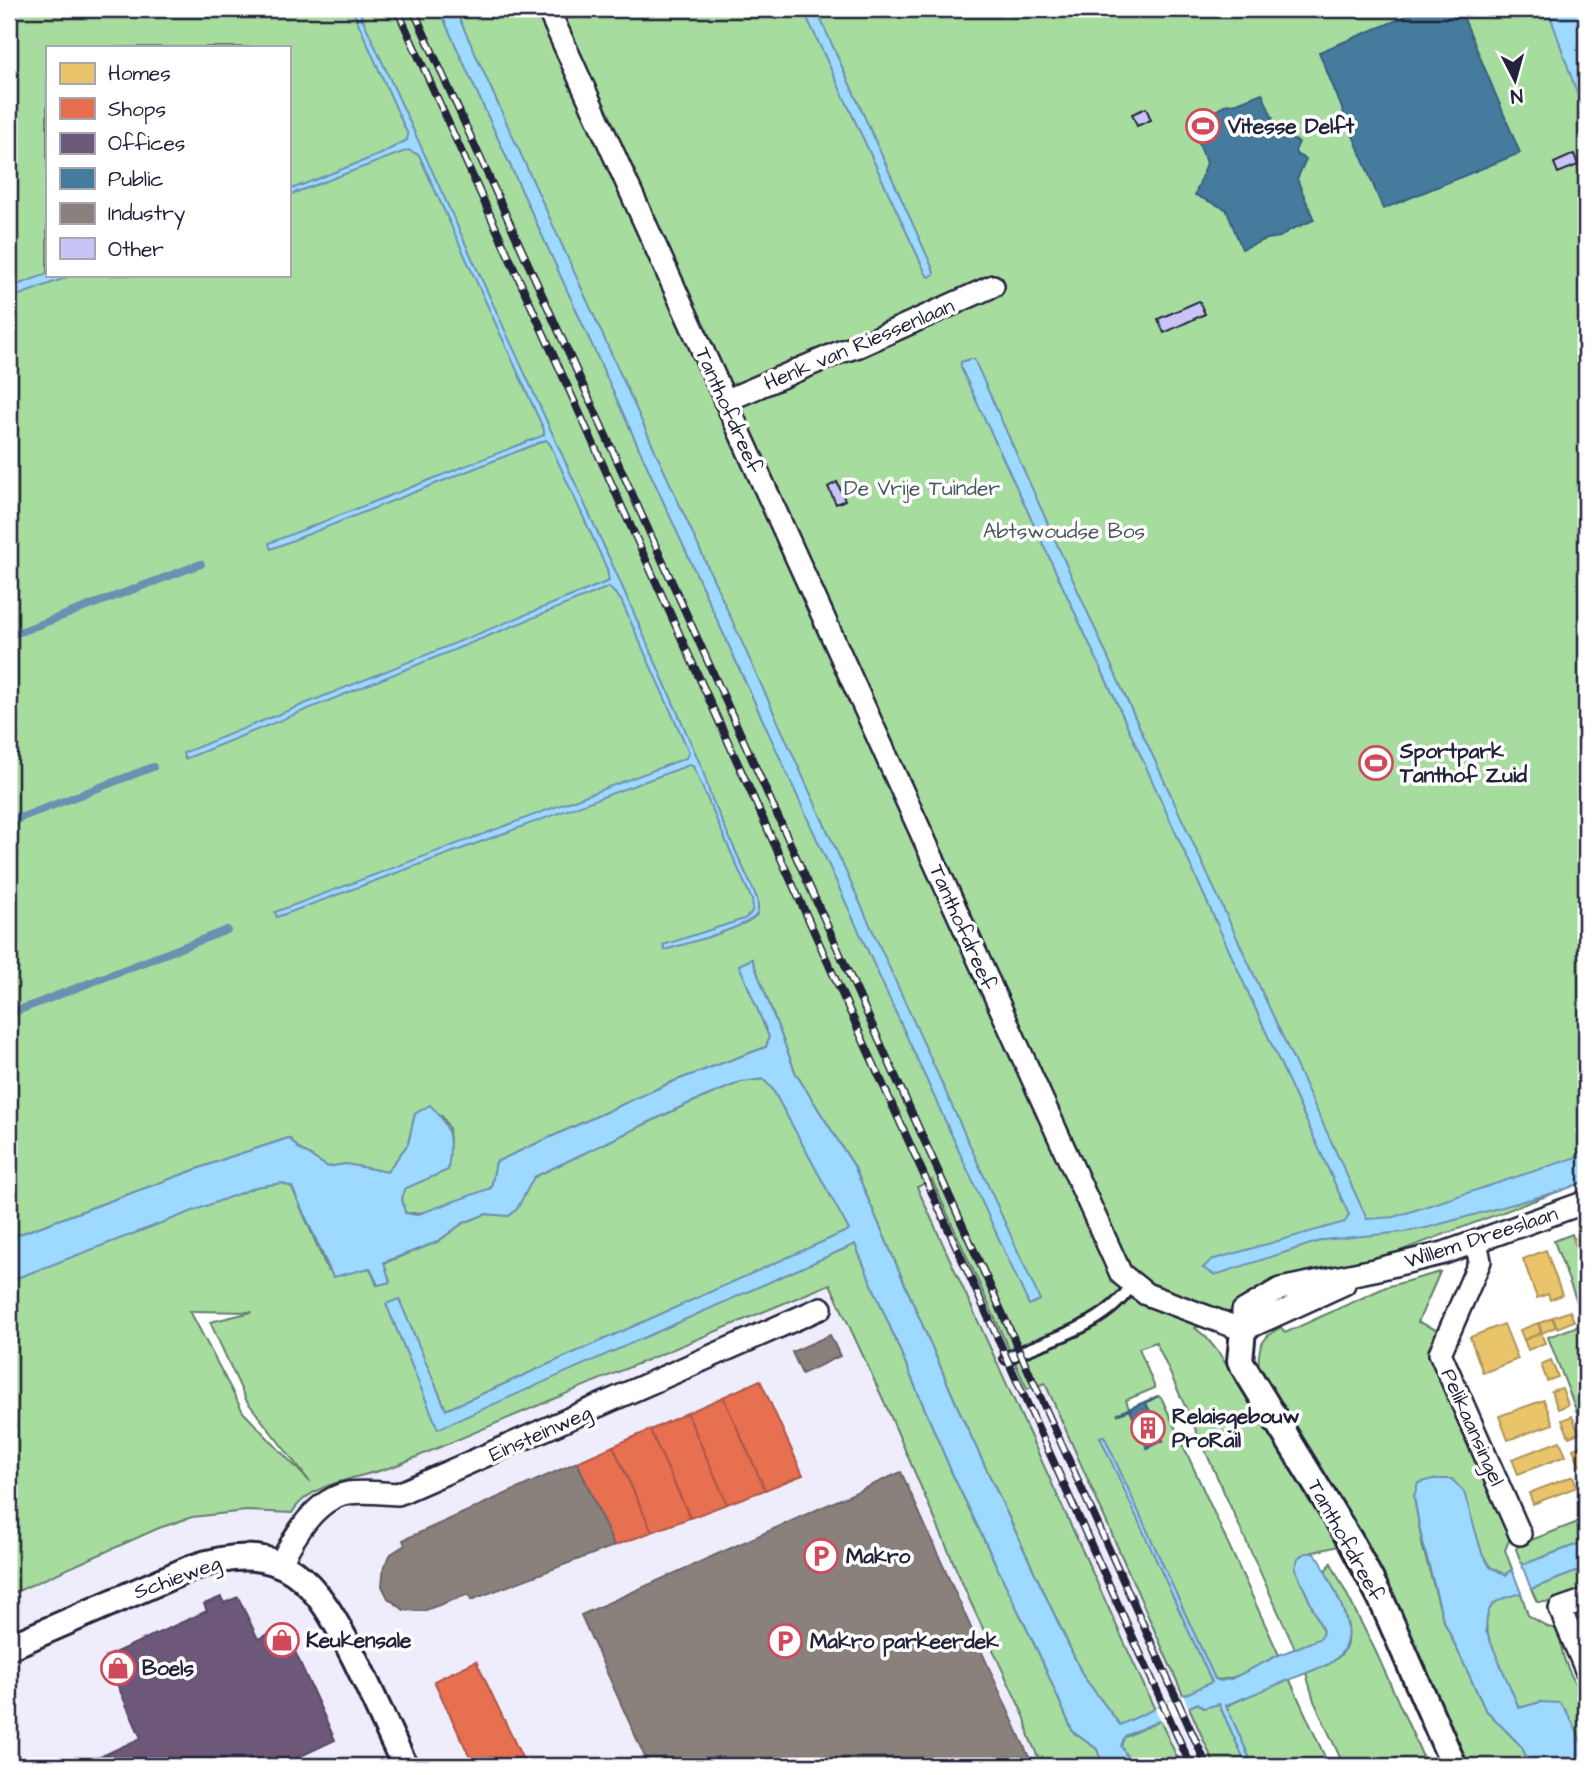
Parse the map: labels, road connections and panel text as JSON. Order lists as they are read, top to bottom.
{
  "streets": {
    "street": [
      "Henk van Riessenlaan",
      "Tanthofdreef",
      "Willem Dreeslaan",
      "Pelikaansingel",
      "Einsteinweg",
      "Schieweg"
    ]
  },
  "crossings": [
    ["Henk van Riessenlaan", "Tanthofdreef"],
    ["Tanthofdreef", "Willem Dreeslaan"],
    ["Willem Dreeslaan", "Pelikaansingel"],
    ["Einsteinweg", "Schieweg"]
  ],
  "parks": ["De Vrije Tuinder", "Abtswoudse Bos"],
  "places": {
    "sports": ["Vitesse Delft", "Sportpark Tanthof Zuid"],
    "building": ["Relaisgebouw ProRail"],
    "parking": ["Makro", "Makro parkeerdek"],
    "shop": ["Keukensale", "Boels"]
  },
  "legend": [
    "Homes",
    "Shops",
    "Offices",
    "Public",
    "Industry",
    "Other"
  ],
  "north": "bottom"
}
